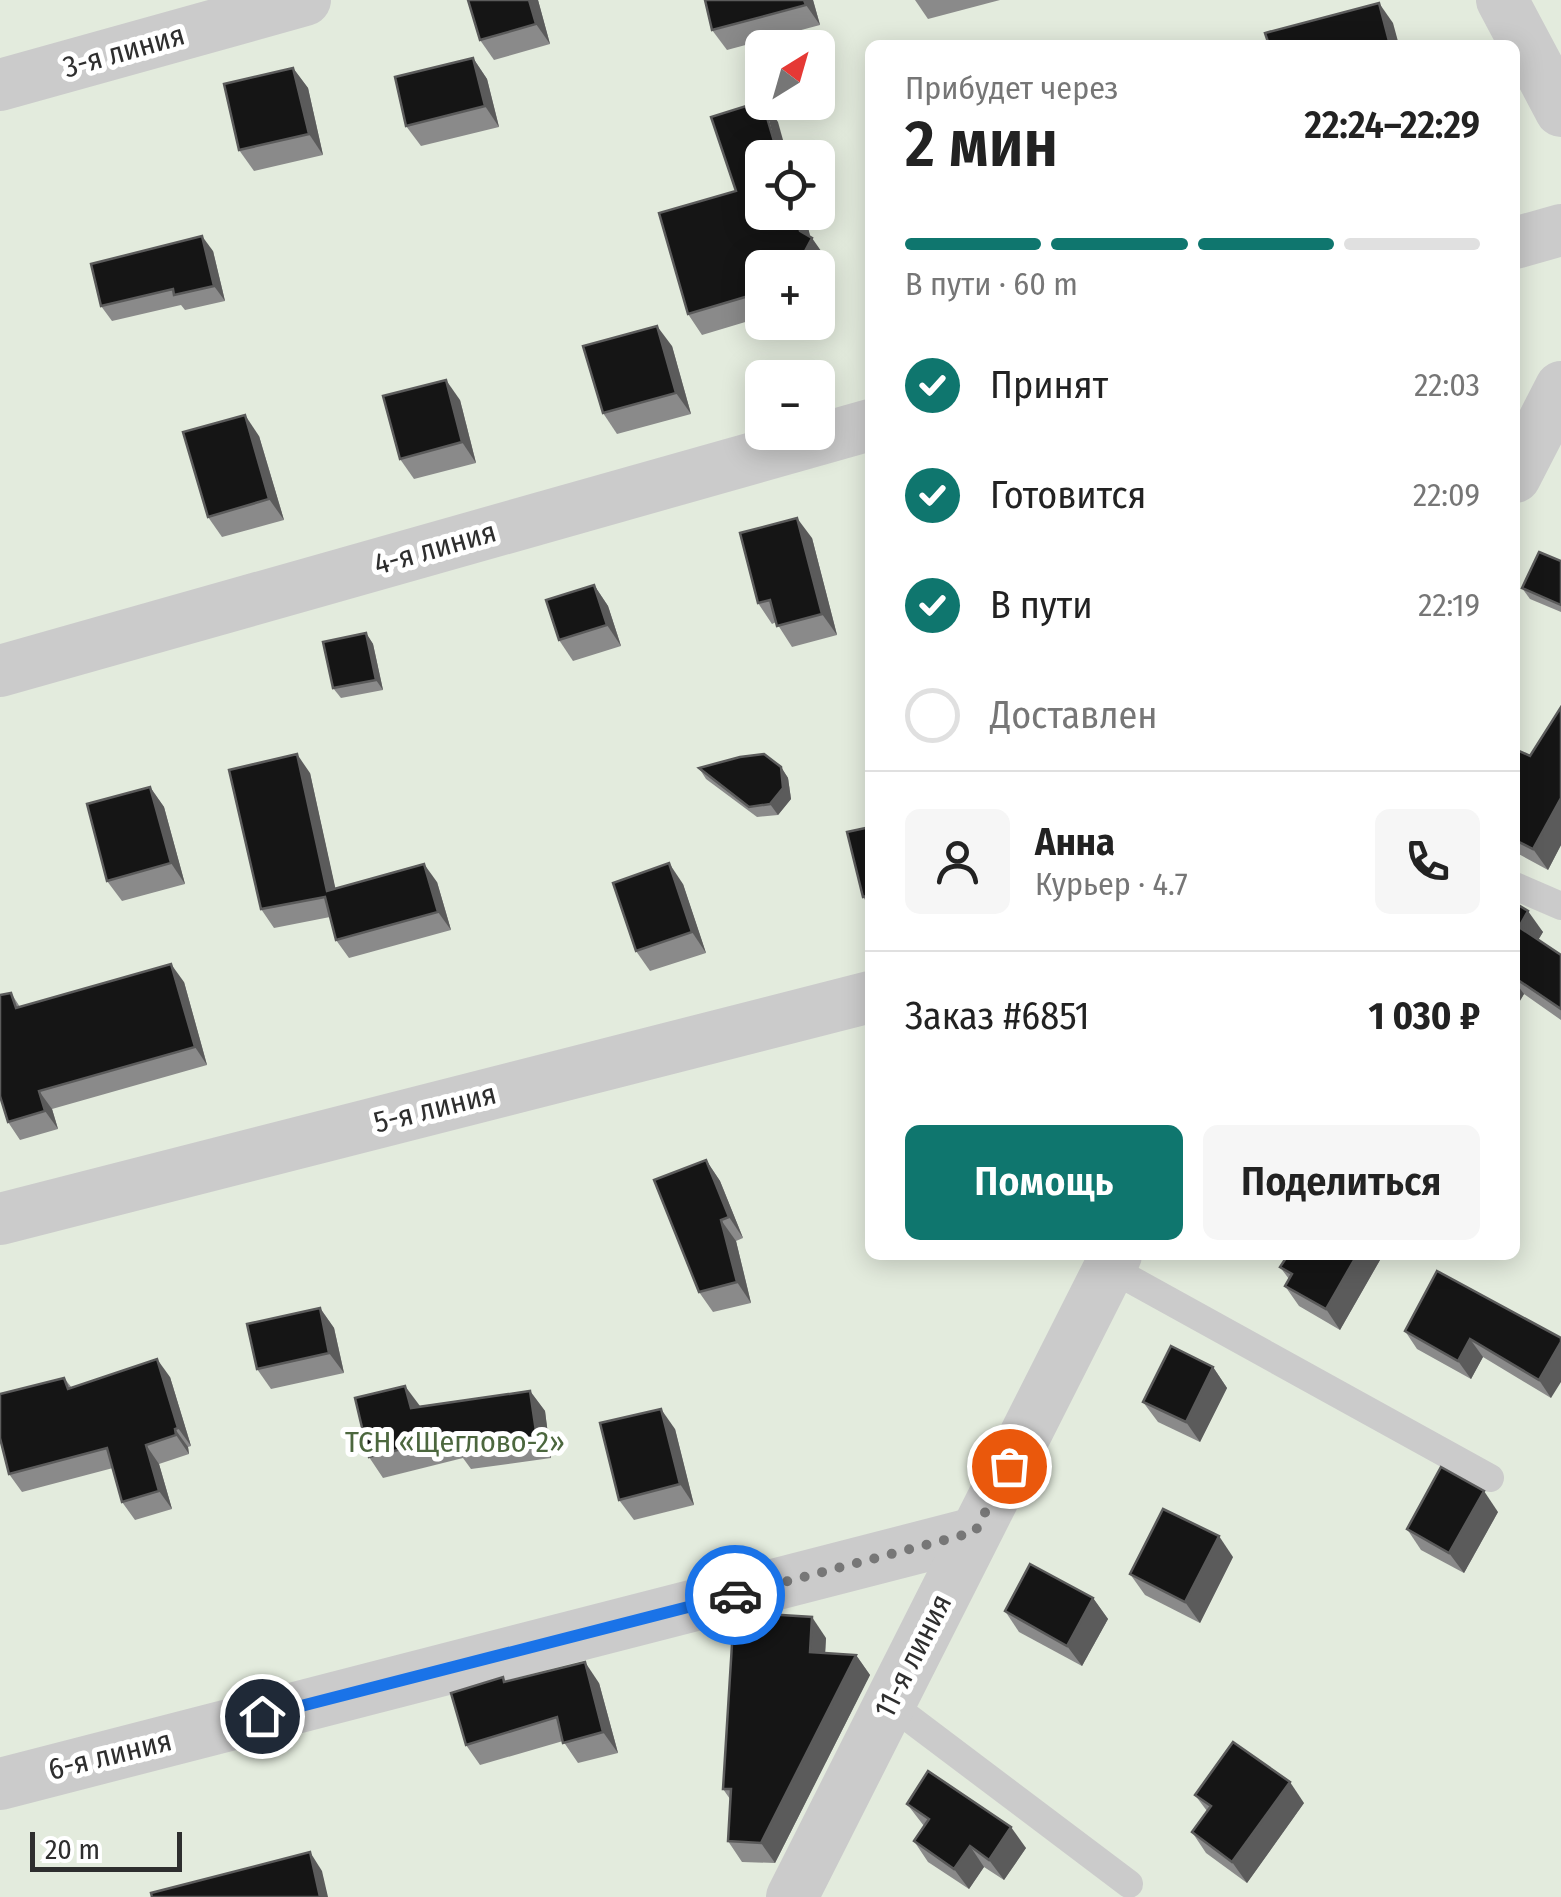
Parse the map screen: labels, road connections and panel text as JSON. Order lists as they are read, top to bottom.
{
  "streets": {
    "street": [
      "3-я линия",
      "4-я линия",
      "5-я линия",
      "11-я линия",
      "6-я линия"
    ]
  },
  "crossings": [
    ["11-я линия", "6-я линия"]
  ],
  "parks": ["ТСН «Щеглово-2»"],
  "scale_bar": "20 m",
  "north": "top right",
  "page": {
    "map_buttons": ["+", "−"],
    "heading": ["2 мин", "Прибудет через", "22:24–22:29"],
    "panel": [
      "Анна",
      "Курьер · 4.7",
      "Заказ #6851",
      "1 030 ₽"
    ],
    "bar": "В пути · 60 m",
    "list": [
      ["Принят", "22:03"],
      ["Готовится", "22:09"],
      ["В пути", "22:19"],
      "Доставлен"
    ],
    "buttons": ["Помощь", "Поделиться"],
    "scale": "20 m"
  }
}
